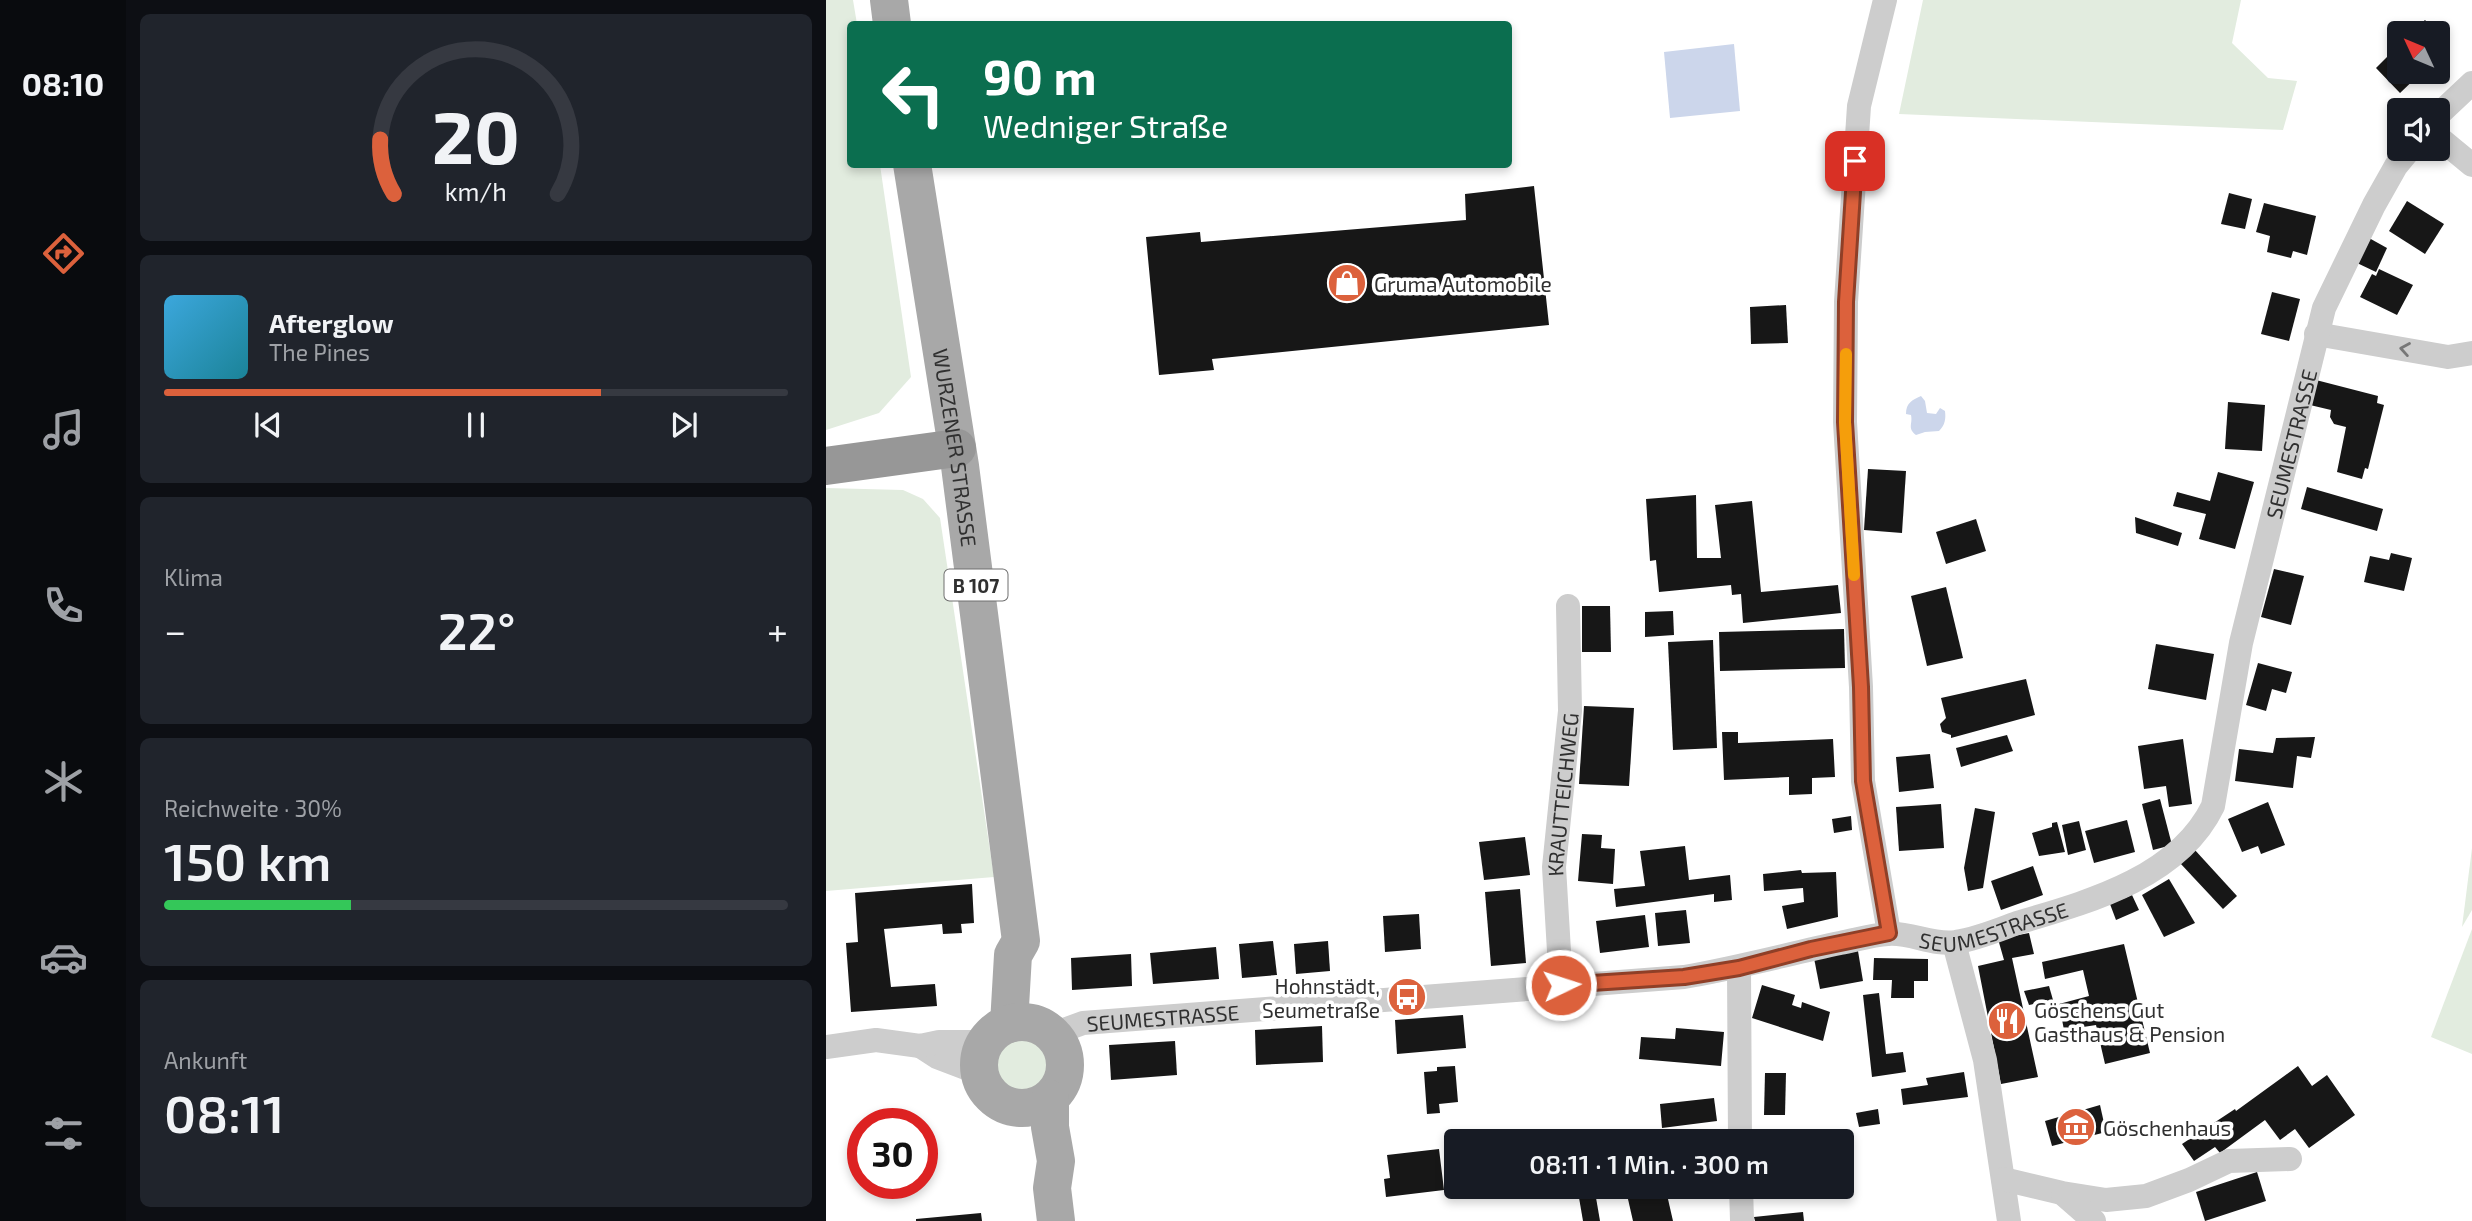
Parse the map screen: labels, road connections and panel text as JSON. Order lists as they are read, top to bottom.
{
  "streets": {
    "main road": ["WURZENER STRASSE", "B 107"],
    "street": ["SEUMESTRASSE", "KRAUTTEICHWEG"]
  },
  "crossings": [
    ["SEUMESTRASSE", "WURZENER STRASSE"],
    ["SEUMESTRASSE", "KRAUTTEICHWEG"]
  ],
  "places": {
    "shop": ["Gruma Automobile"],
    "bus stop": ["Hohnstädt, Seumetraße"],
    "restaurant": ["Göschens Gut Gasthaus & Pension"],
    "museum": ["Göschenhaus"]
  },
  "north": "top left",
  "page": {
    "tabs": "08:10",
    "turn": ["90 m", "Wedniger Straße"],
    "song": ["Afterglow", "The Pines"],
    "tile": [
      "Klima",
      ["Reichweite · 30%", "150 km"],
      ["Ankunft", "08:11"]
    ],
    "heat": ["−", "22°", "+"],
    "limit": "30",
    "trip": "08:11 · 1 Min. · 300 m",
    "gauge": ["20", "km/h"]
  }
}
